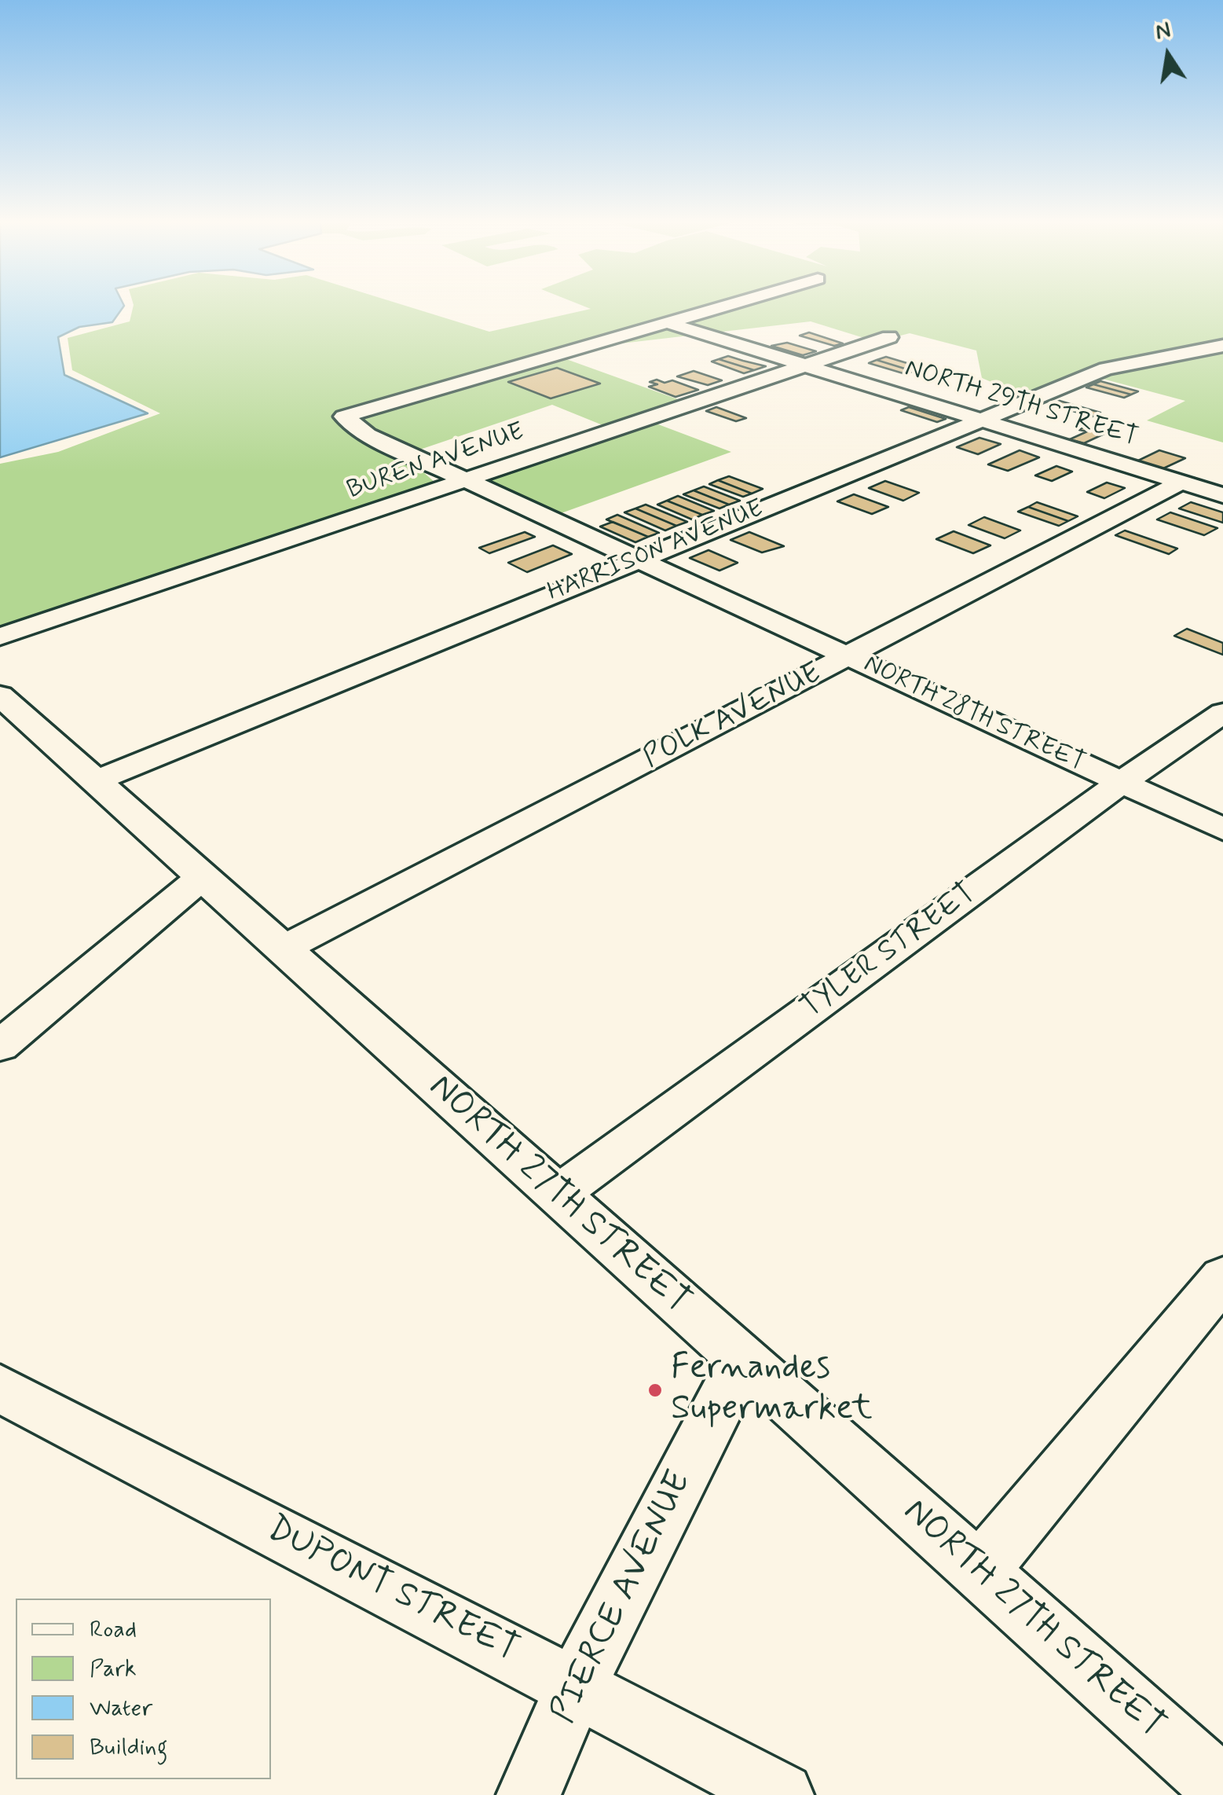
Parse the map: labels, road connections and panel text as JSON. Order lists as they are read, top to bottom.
{
  "streets": {
    "street": [
      "NORTH 29TH STREET",
      "BUREN AVENUE",
      "HARRISON AVENUE",
      "NORTH 28TH STREET",
      "POLK AVENUE",
      "TYLER STREET",
      "NORTH 27TH STREET",
      "DUPONT STREET",
      "PIERCE AVENUE"
    ]
  },
  "crossings": [
    ["NORTH 29TH STREET", "BUREN AVENUE"],
    ["NORTH 29TH STREET", "HARRISON AVENUE"],
    ["NORTH 29TH STREET", "NORTH 28TH STREET"],
    ["NORTH 29TH STREET", "POLK AVENUE"],
    ["BUREN AVENUE", "NORTH 28TH STREET"],
    ["HARRISON AVENUE", "NORTH 28TH STREET"],
    ["HARRISON AVENUE", "NORTH 27TH STREET"],
    ["NORTH 28TH STREET", "POLK AVENUE"],
    ["NORTH 28TH STREET", "TYLER STREET"],
    ["POLK AVENUE", "NORTH 27TH STREET"],
    ["TYLER STREET", "NORTH 27TH STREET"],
    ["NORTH 27TH STREET", "PIERCE AVENUE"],
    ["DUPONT STREET", "PIERCE AVENUE"]
  ],
  "places": ["Fernandes Supermarket"],
  "legend": [
    "Road",
    "Park",
    "Water",
    "Building"
  ],
  "north": "top"
}
